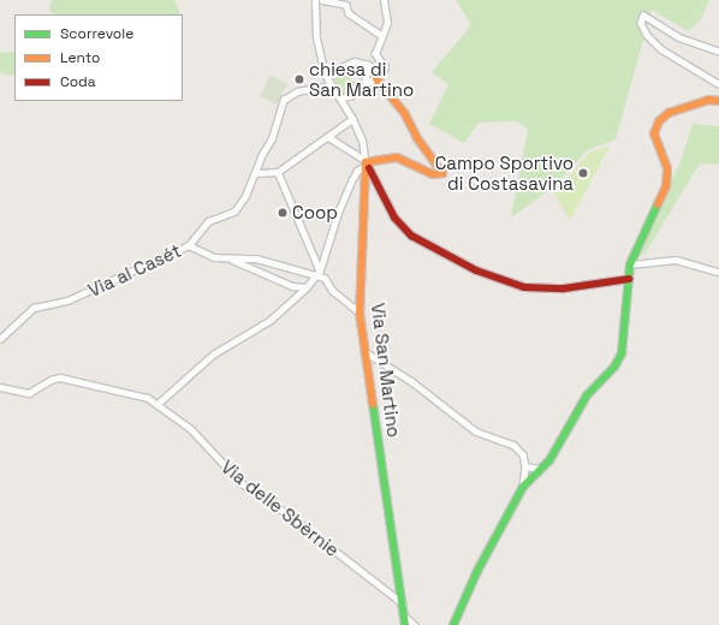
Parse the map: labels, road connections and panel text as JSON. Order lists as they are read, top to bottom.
{
  "streets": {
    "street": ["Via al Casét", "Via San Martino", "Via delle Sbèrnie"]
  },
  "crossings": [
    ["Via al Casét", "Via San Martino"],
    ["Via San Martino", "Via delle Sbèrnie"]
  ],
  "places": ["chiesa di San Martino", "Campo Sportivo di Costasavina", "Coop"],
  "legend": ["Scorrevole", "Lento", "Coda"]
}
